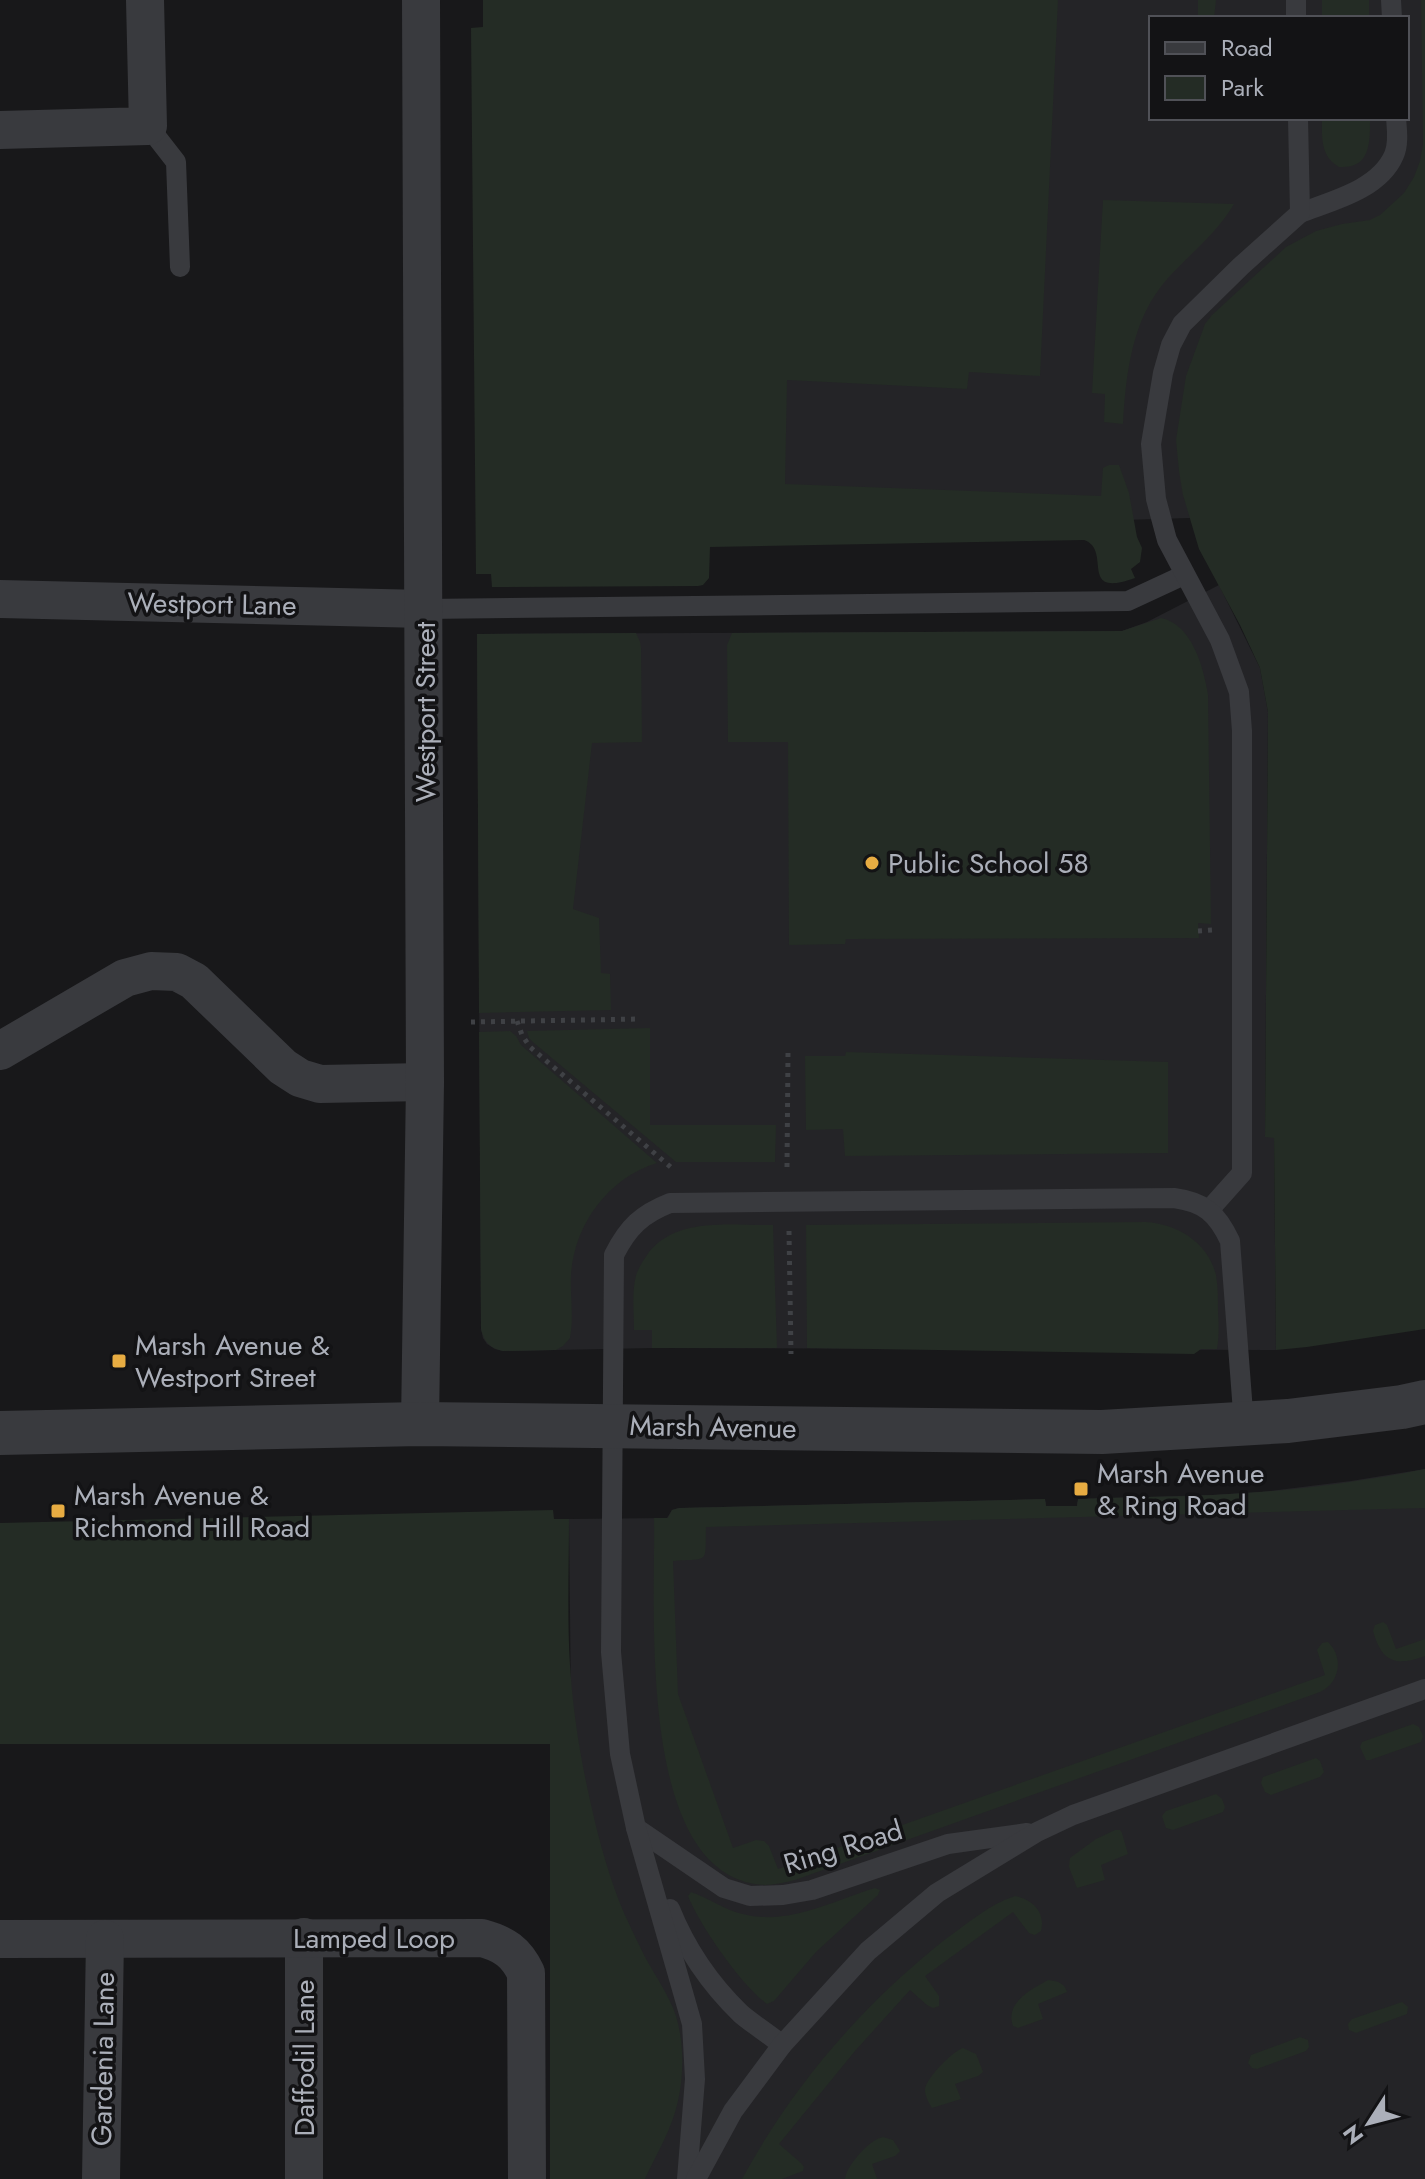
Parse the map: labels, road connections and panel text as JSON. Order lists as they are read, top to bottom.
{
  "streets": {
    "street": [
      "Westport Lane",
      "Westport Street",
      "Marsh Avenue",
      "Lamped Loop",
      "Daffodil Lane",
      "Gardenia Lane"
    ],
    "lane": ["Ring Road"]
  },
  "crossings": [
    ["Westport Lane", "Westport Street"],
    ["Westport Street", "Marsh Avenue"],
    ["Lamped Loop", "Daffodil Lane"],
    ["Lamped Loop", "Gardenia Lane"]
  ],
  "places": {
    "other": ["Public School 58"],
    "transit": ["Marsh Avenue & Westport Street", "Marsh Avenue & Ring Road", "Marsh Avenue & Richmond Hill Road"]
  },
  "legend": ["Road", "Park"],
  "north": "bottom left"
}
